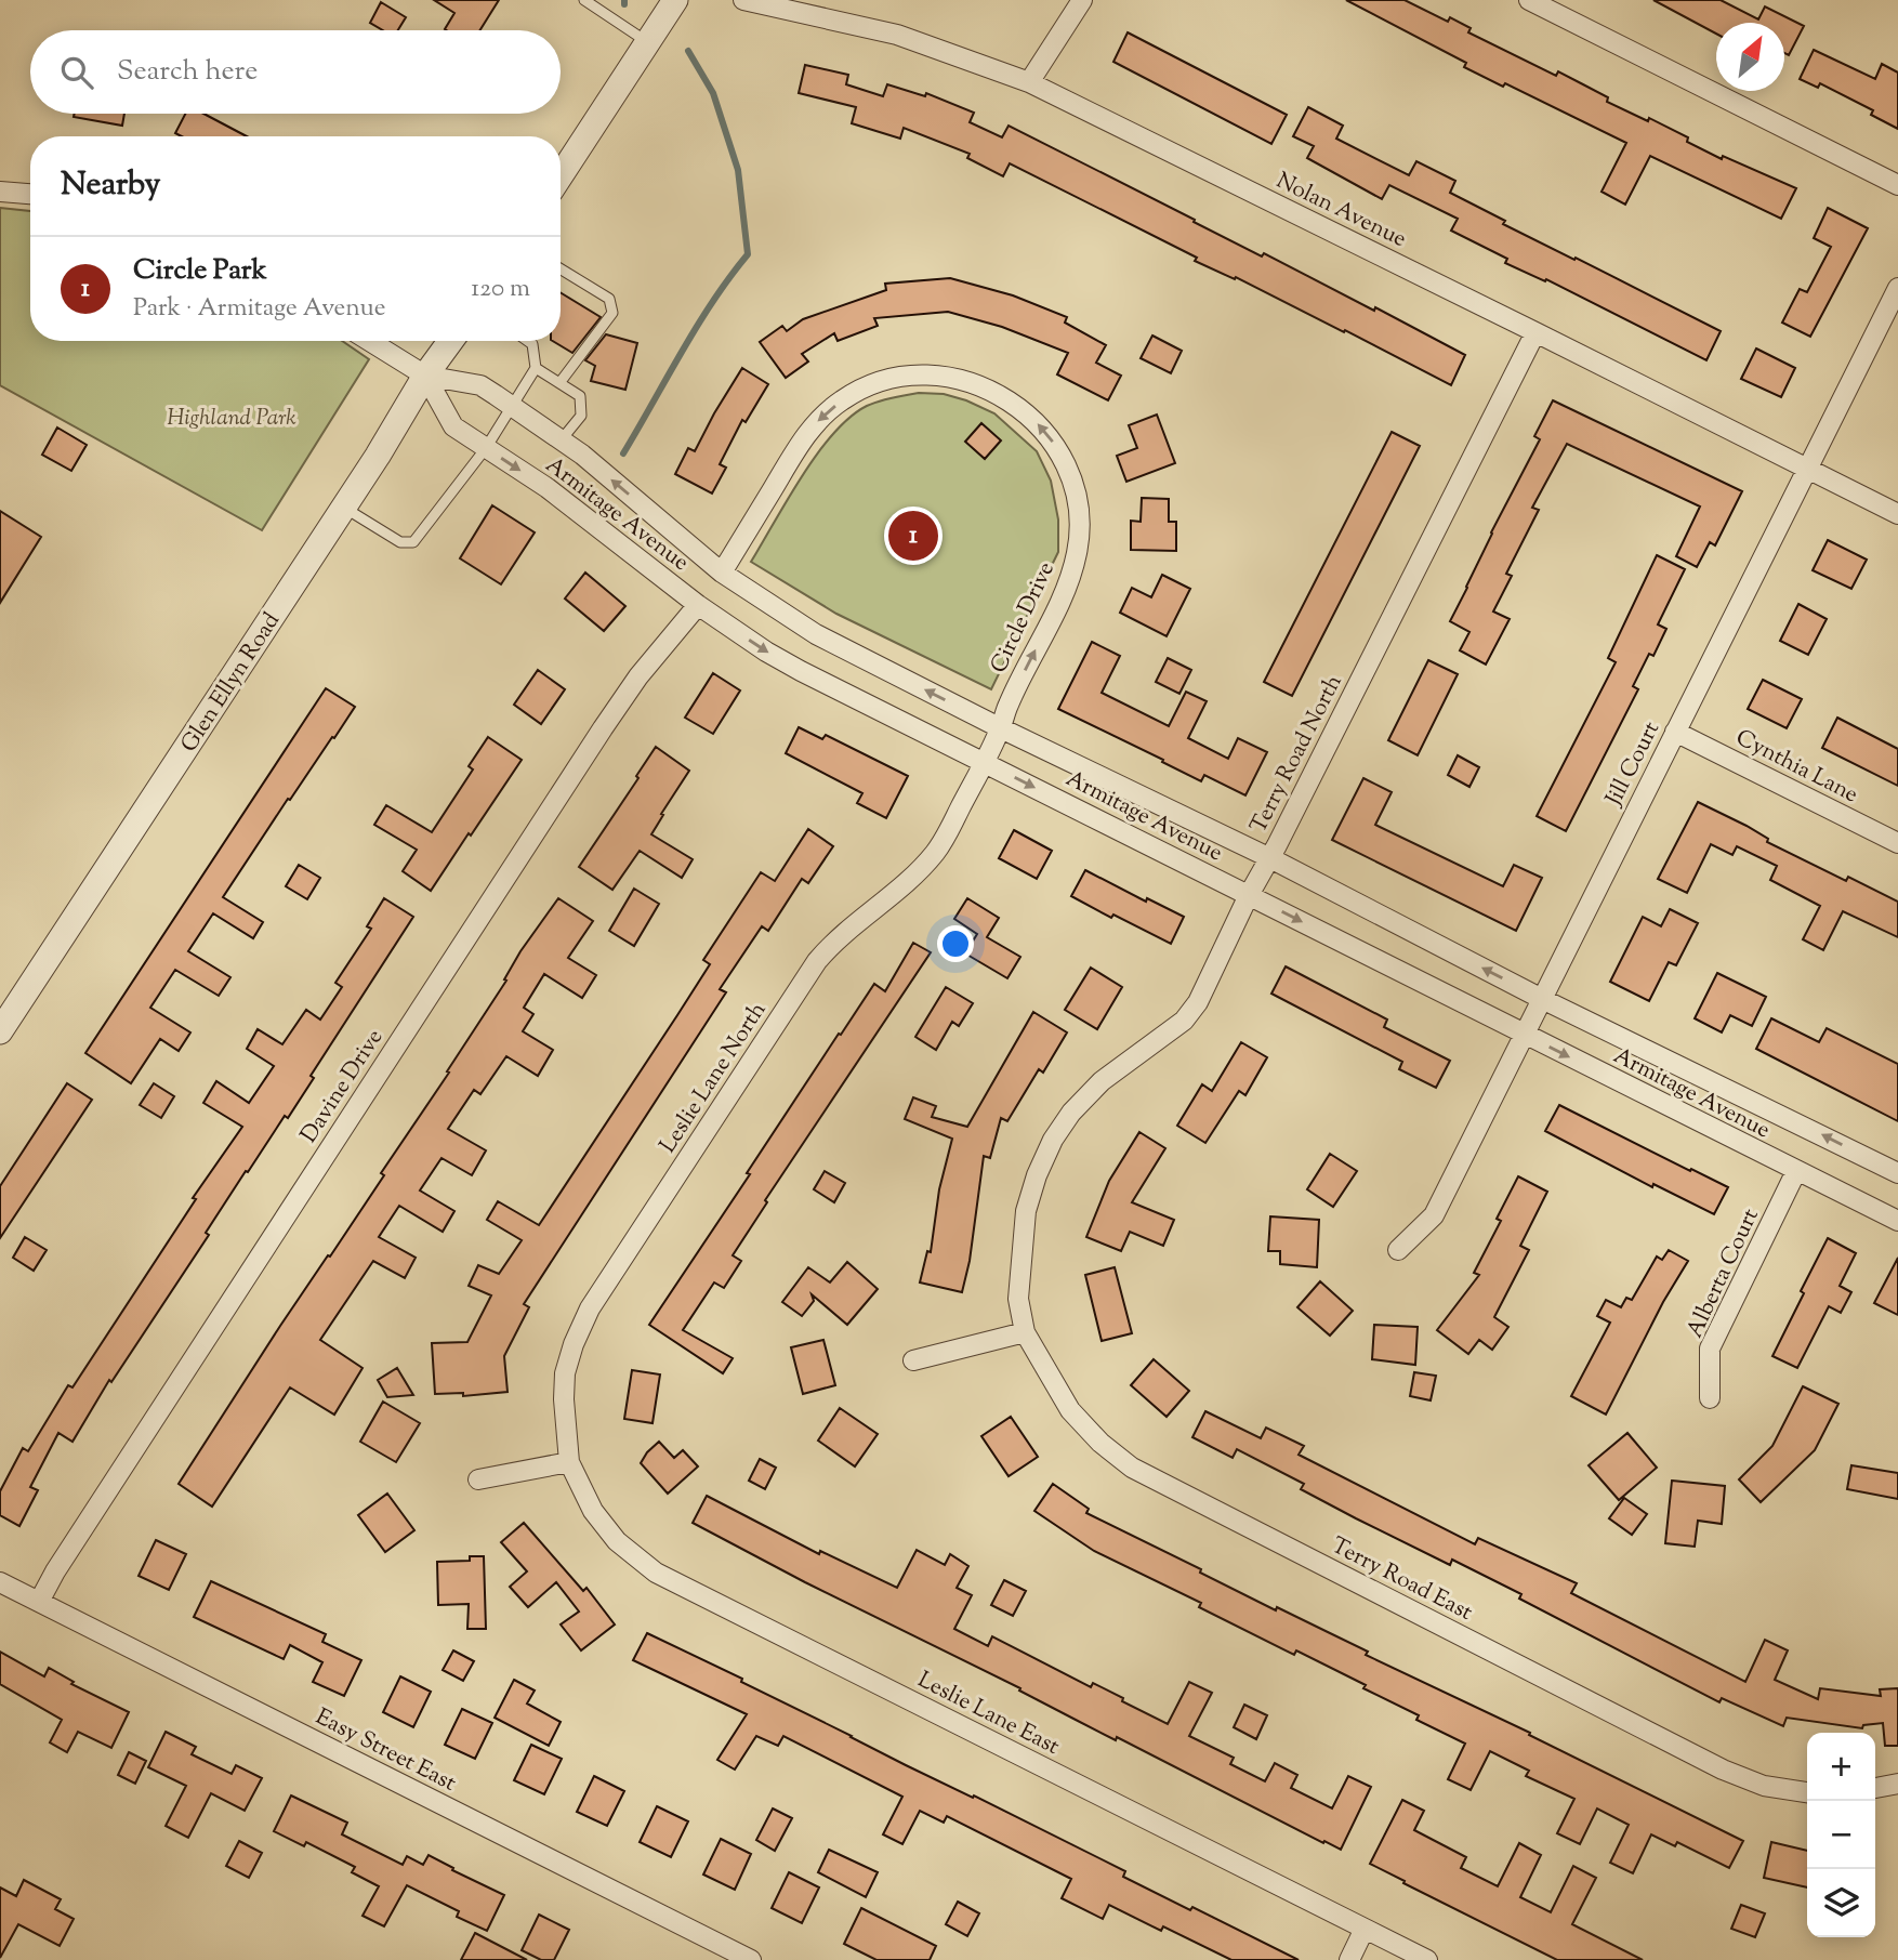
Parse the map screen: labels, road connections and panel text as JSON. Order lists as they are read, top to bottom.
{
  "streets": {
    "street": [
      "Nolan Avenue",
      "Armitage Avenue",
      "Circle Drive",
      "Glen Ellyn Road",
      "Terry Road North",
      "Jill Court",
      "Cynthia Lane",
      "Leslie Lane North",
      "Davine Drive",
      "Alberta Court",
      "Terry Road East",
      "Leslie Lane East",
      "Easy Street East"
    ]
  },
  "crossings": [
    ["Nolan Avenue", "Terry Road North"],
    ["Nolan Avenue", "Jill Court"],
    ["Armitage Avenue", "Circle Drive"],
    ["Armitage Avenue", "Glen Ellyn Road"],
    ["Armitage Avenue", "Terry Road North"],
    ["Armitage Avenue", "Jill Court"],
    ["Armitage Avenue", "Leslie Lane North"],
    ["Armitage Avenue", "Davine Drive"],
    ["Armitage Avenue", "Alberta Court"],
    ["Circle Drive", "Leslie Lane North"],
    ["Terry Road North", "Terry Road East"],
    ["Jill Court", "Cynthia Lane"],
    ["Leslie Lane North", "Leslie Lane East"],
    ["Davine Drive", "Easy Street East"]
  ],
  "parks": ["Highland Park"],
  "north": "top right",
  "page": {
    "search": "Search here",
    "heading": "Nearby",
    "list": [
      {
        "mark": "1",
        "name": "Circle Park",
        "note": "Park · Armitage Avenue",
        "value": "120 m"
      }
    ],
    "pins": "1",
    "map_buttons": ["+", "−"]
  }
}
